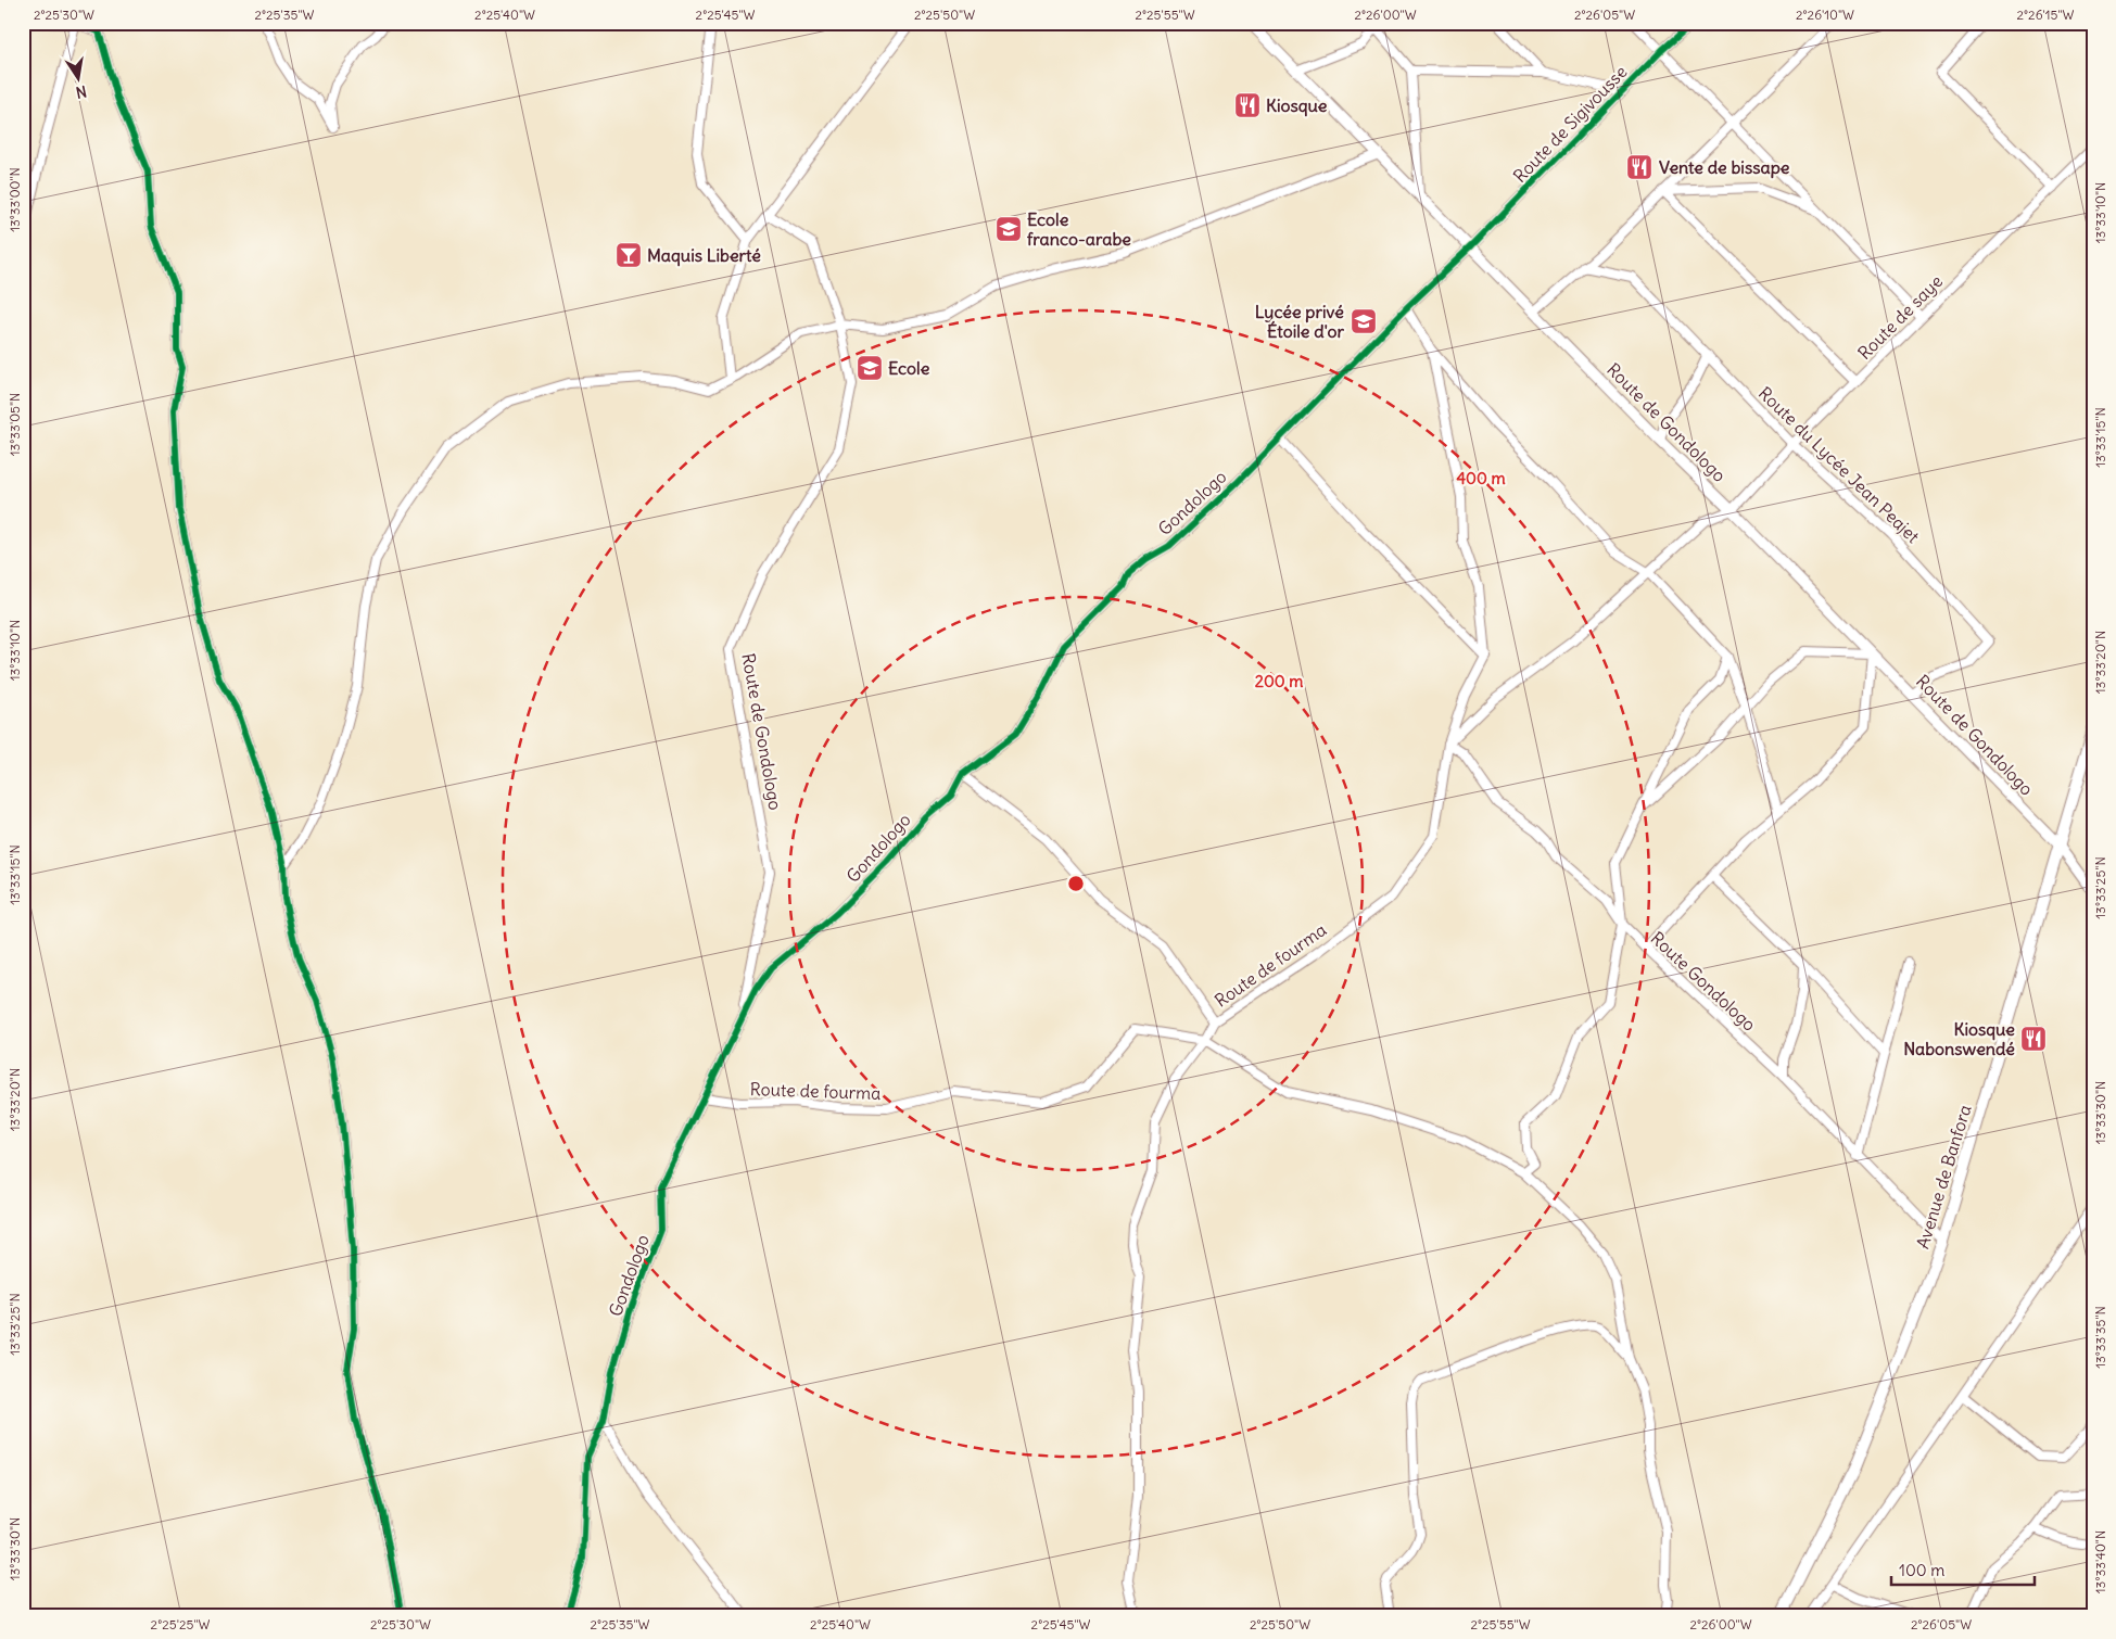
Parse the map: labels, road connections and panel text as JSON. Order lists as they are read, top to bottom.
{
  "streets": {
    "main road": ["Avenue de Banfora"],
    "street": [
      "Route de Sigivousse",
      "Route de saye",
      "Route de Gondologo",
      "Route du Lycée Jean Peajet",
      "Gondologo",
      "Route de fourma",
      "Route Gondologo"
    ]
  },
  "crossings": [
    ["Route de Sigivousse", "Route de Gondologo"],
    ["Route de Sigivousse", "Gondologo"],
    ["Route de saye", "Route de Gondologo"],
    ["Route de saye", "Route du Lycée Jean Peajet"],
    ["Route de Gondologo", "Route du Lycée Jean Peajet"],
    ["Route de Gondologo", "Gondologo"],
    ["Route de Gondologo", "Avenue de Banfora"],
    ["Gondologo", "Route de fourma"],
    ["Route de fourma", "Route Gondologo"],
    ["Route Gondologo", "Avenue de Banfora"]
  ],
  "places": {
    "restaurant": ["Kiosque", "Vente de bissape", "Kiosque Nabonswendé"],
    "school or university": ["Ecole franco-arabe", "Lycée privé Étoile d'or", "Ecole"],
    "bar": ["Maquis Liberté"]
  },
  "scale_bar": "100 m",
  "north": "bottom",
  "coordinates": [
    "2°25'30\"W",
    "2°25'35\"W",
    "2°25'40\"W",
    "2°25'45\"W",
    "2°25'50\"W",
    "2°25'55\"W",
    "2°26'00\"W",
    "2°26'05\"W",
    "2°26'10\"W",
    "2°26'15\"W",
    "13°33'00\"N",
    "13°33'10\"N",
    "13°33'05\"N",
    "13°33'15\"N",
    "13°33'20\"N",
    "13°33'25\"N",
    "13°33'30\"N",
    "13°33'35\"N",
    "13°33'40\"N",
    "2°25'25\"W"
  ],
  "rings": ["400 m", "200 m"]
}
